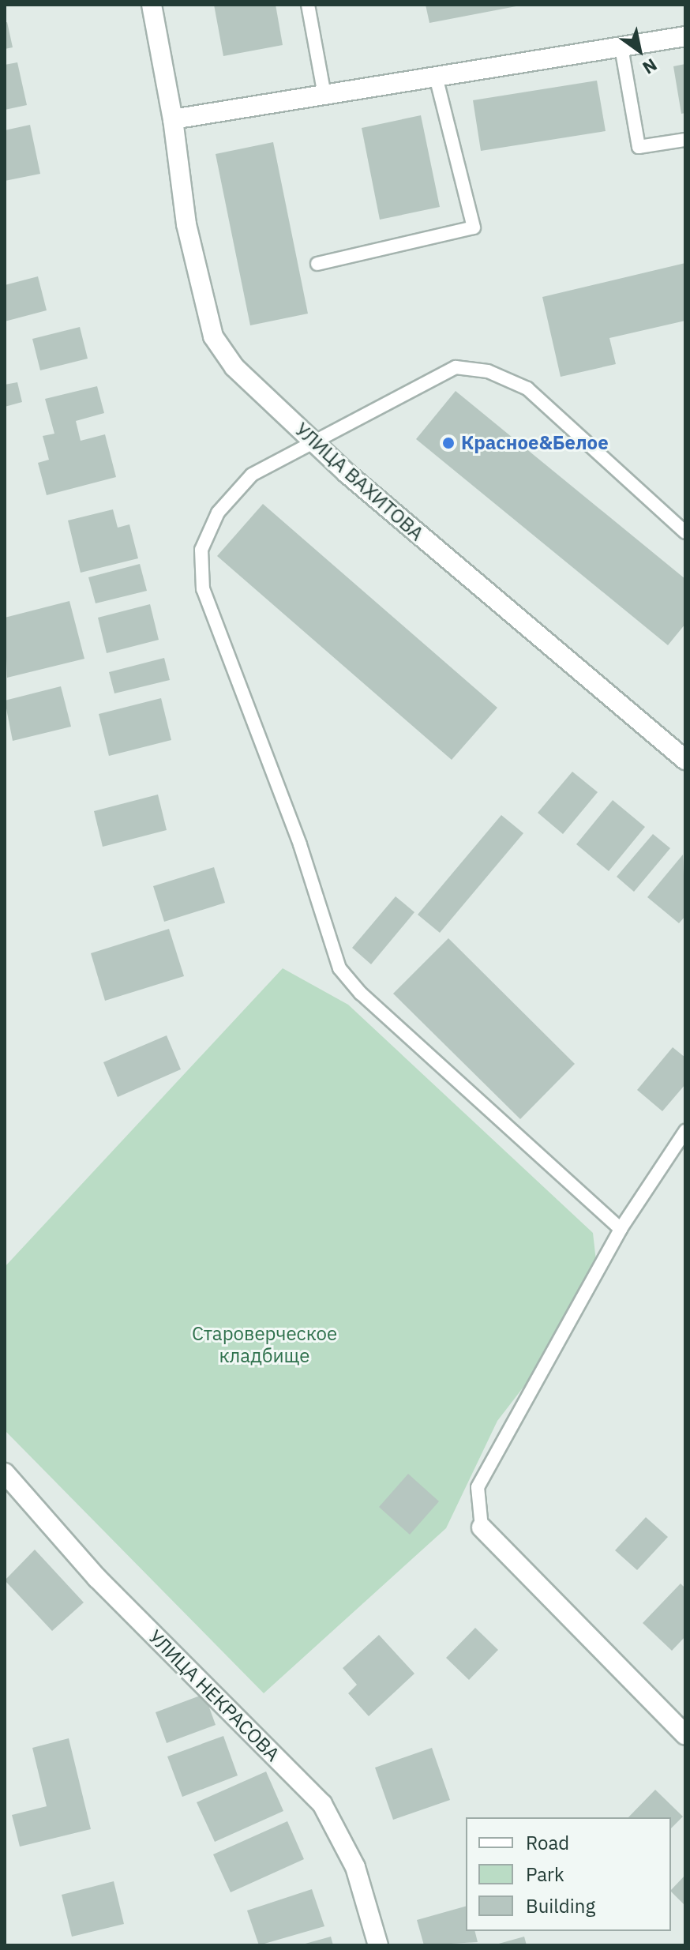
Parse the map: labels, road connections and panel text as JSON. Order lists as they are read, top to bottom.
{
  "streets": {
    "street": ["УЛИЦА ВАХИТОВА", "УЛИЦА НЕКРАСОВА"]
  },
  "parks": ["Староверческое кладбище"],
  "places": ["Красное&Белое"],
  "legend": ["Road", "Park", "Building"],
  "north": "bottom right"
}
